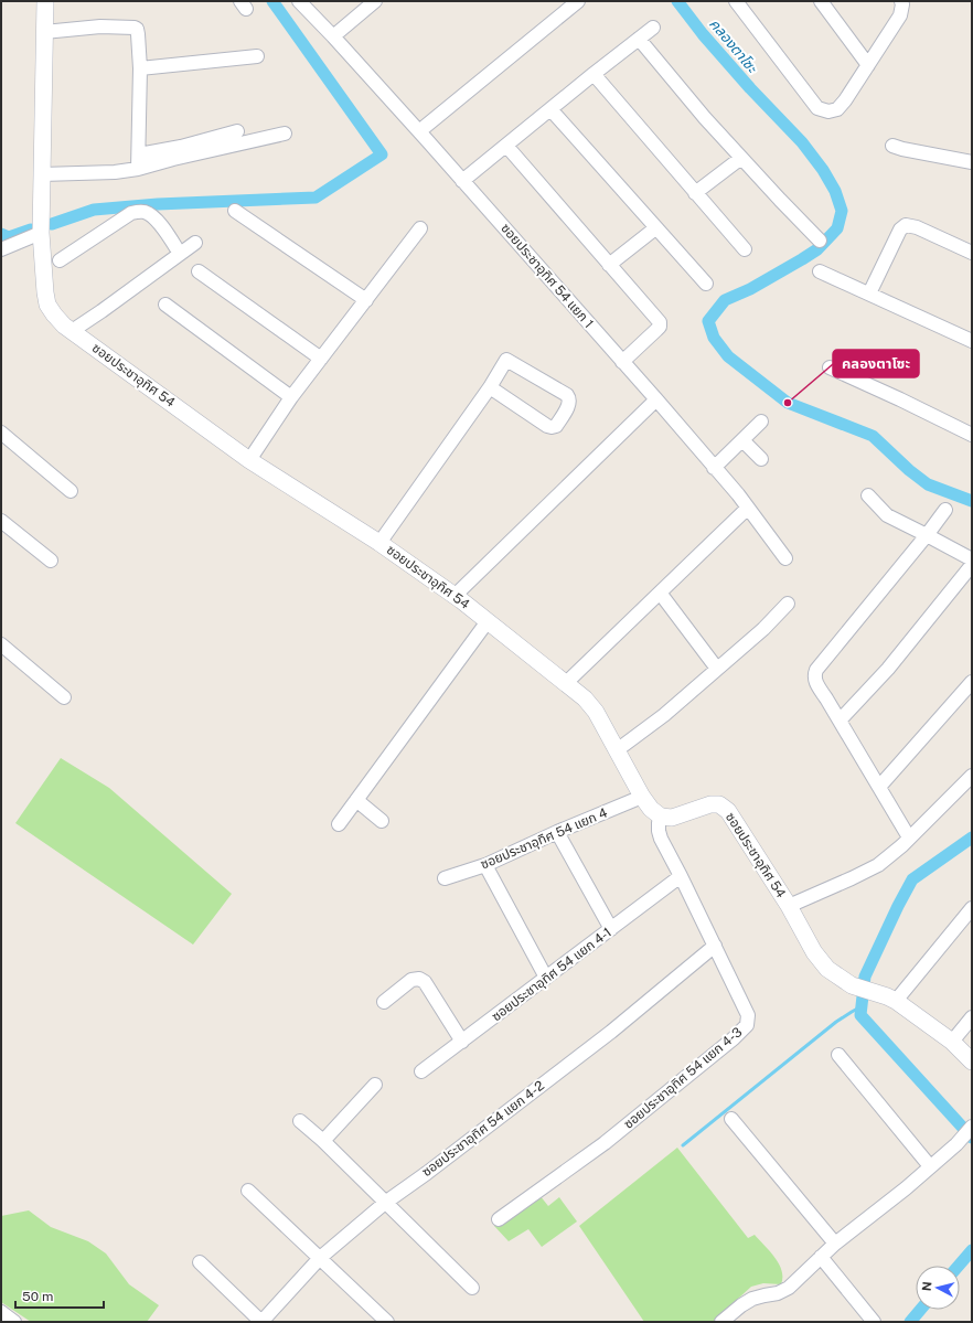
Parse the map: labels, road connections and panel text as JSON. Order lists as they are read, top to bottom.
{
  "streets": {
    "street": [
      "ซอยประชาอุทิศ 54 แยก 1",
      "ซอยประชาอุทิศ 54",
      "ซอยประชาอุทิศ 54 แยก 4",
      "ซอยประชาอุทิศ 54 แยก 4-1",
      "ซอยประชาอุทิศ 54 แยก 4-3",
      "ซอยประชาอุทิศ 54 แยก 4-2"
    ]
  },
  "crossings": [
    ["ซอยประชาอุทิศ 54", "ซอยประชาอุทิศ 54 แยก 4"],
    ["ซอยประชาอุทิศ 54", "ซอยประชาอุทิศ 54 แยก 4-3"],
    ["ซอยประชาอุทิศ 54 แยก 4-1", "ซอยประชาอุทิศ 54 แยก 4-3"],
    ["ซอยประชาอุทิศ 54 แยก 4-3", "ซอยประชาอุทิศ 54 แยก 4-2"]
  ],
  "water": ["คลองตาโซะ"],
  "places": ["คลองตาโซะ"],
  "scale_bar": "50 m",
  "north": "left"
}
